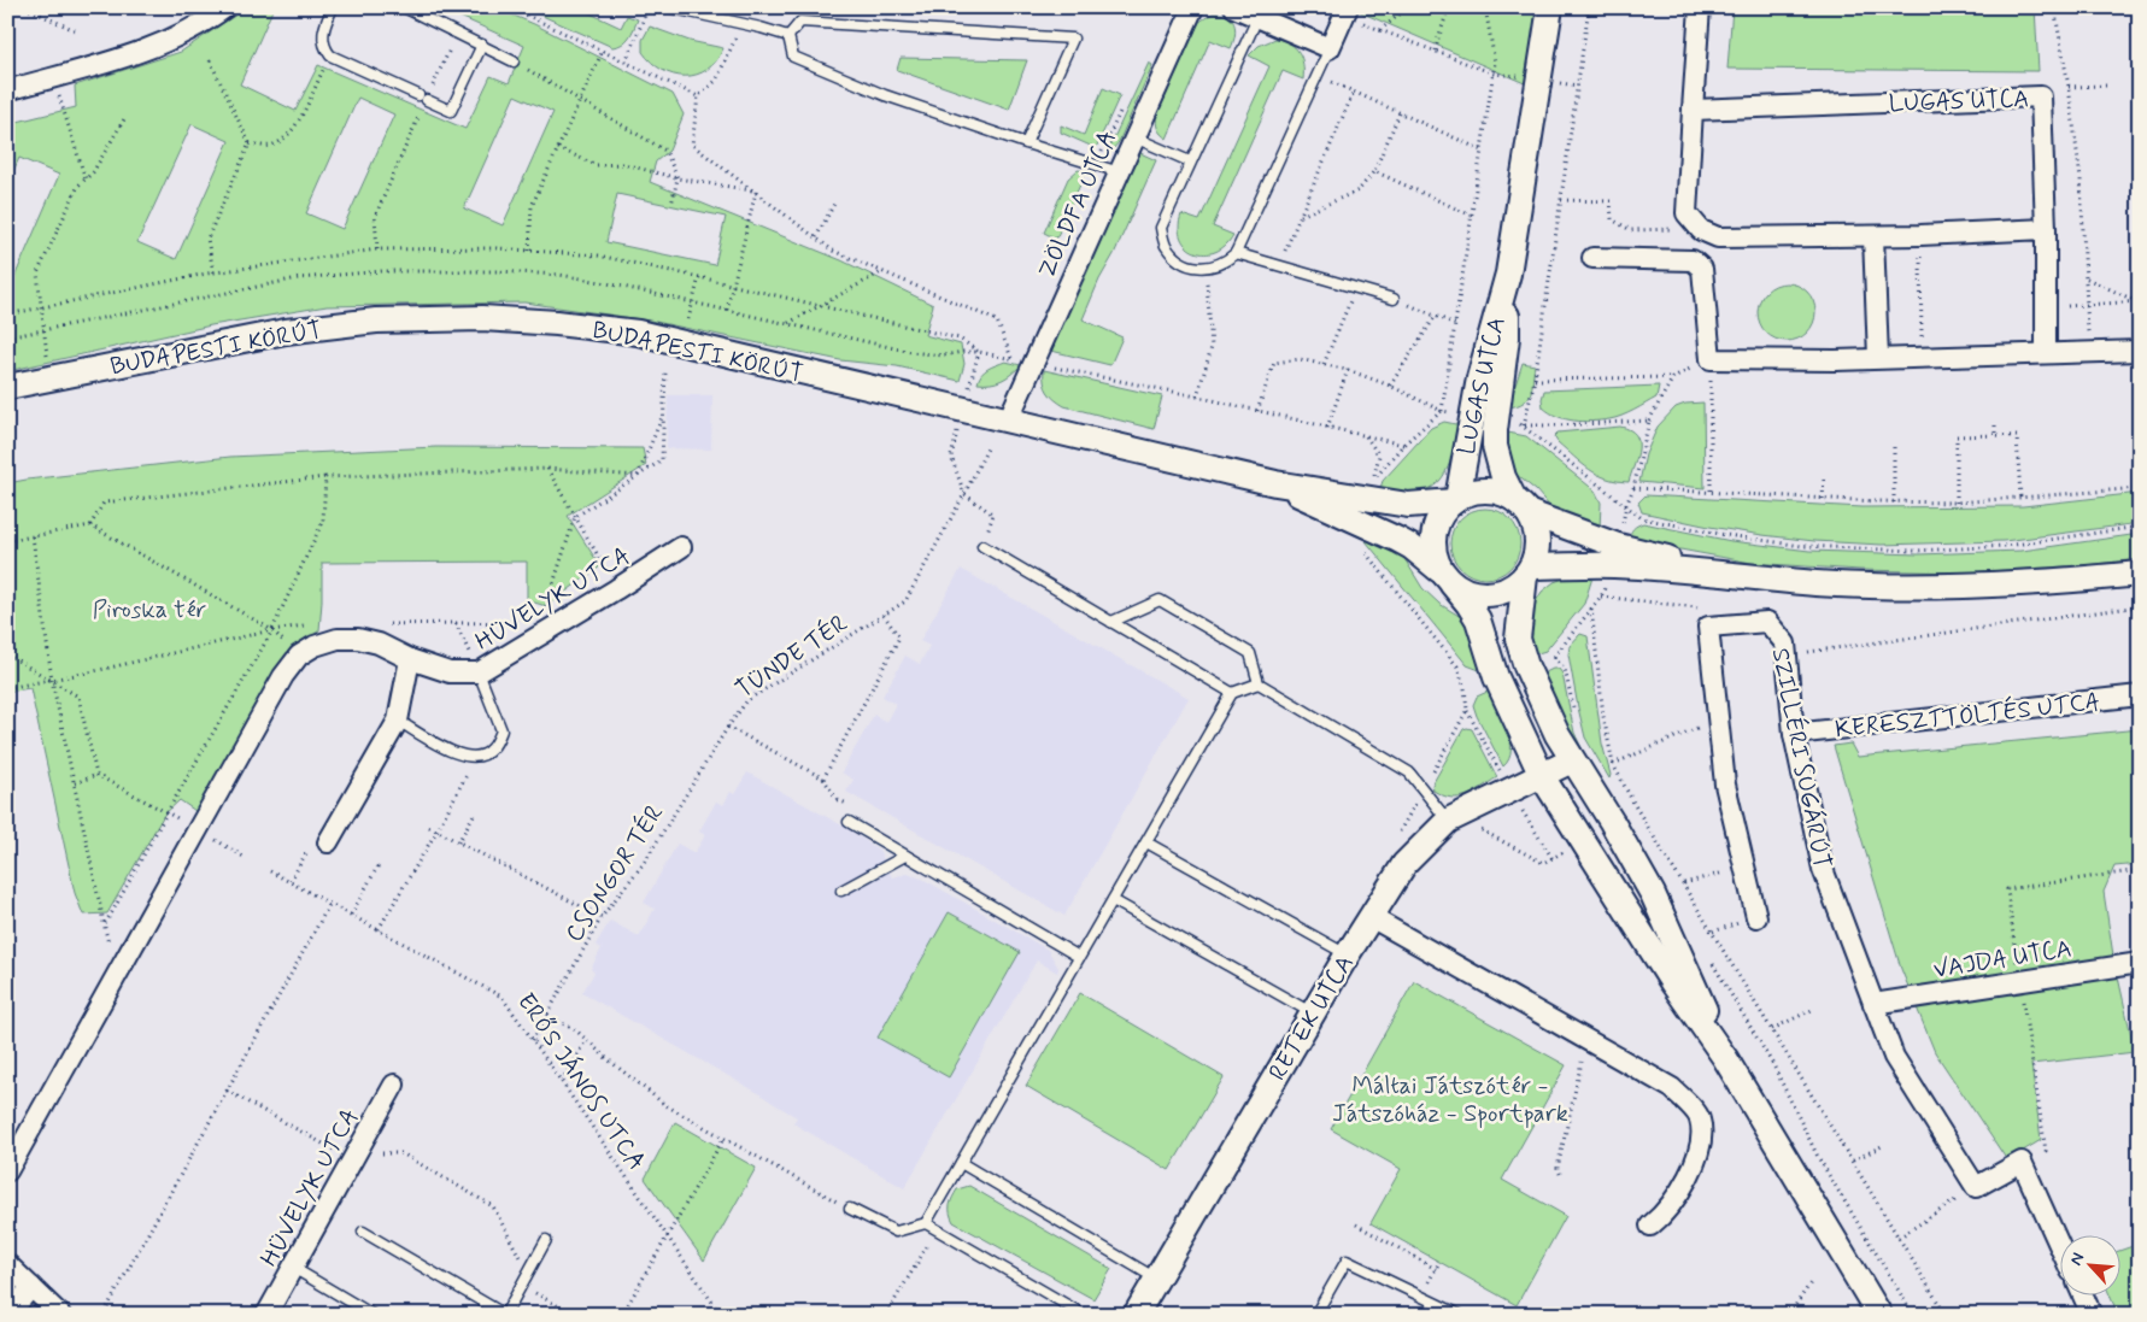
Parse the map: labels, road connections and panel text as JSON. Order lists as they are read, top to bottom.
{
  "streets": {
    "street": [
      "LUGAS UTCA",
      "ZÖLDFA UTCA",
      "BUDAPESTI KÖRÚT",
      "HÜVELYK UTCA",
      "KERESZTTÖLTÉS UTCA",
      "SZILLÉRI SUGÁRÚT",
      "VAJDA UTCA",
      "RETEK UTCA"
    ],
    "path": ["TÜNDE TÉR", "CSONGOR TÉR", "ERŐS JÁNOS UTCA"]
  },
  "crossings": [
    ["LUGAS UTCA", "BUDAPESTI KÖRÚT"],
    ["ZÖLDFA UTCA", "BUDAPESTI KÖRÚT"],
    ["TÜNDE TÉR", "CSONGOR TÉR"],
    ["KERESZTTÖLTÉS UTCA", "SZILLÉRI SUGÁRÚT"],
    ["SZILLÉRI SUGÁRÚT", "VAJDA UTCA"],
    ["CSONGOR TÉR", "ERŐS JÁNOS UTCA"]
  ],
  "parks": ["Piroska tér", "Máltai Játszótér - Játszóház - Sportpark"],
  "north": "top left"
}
